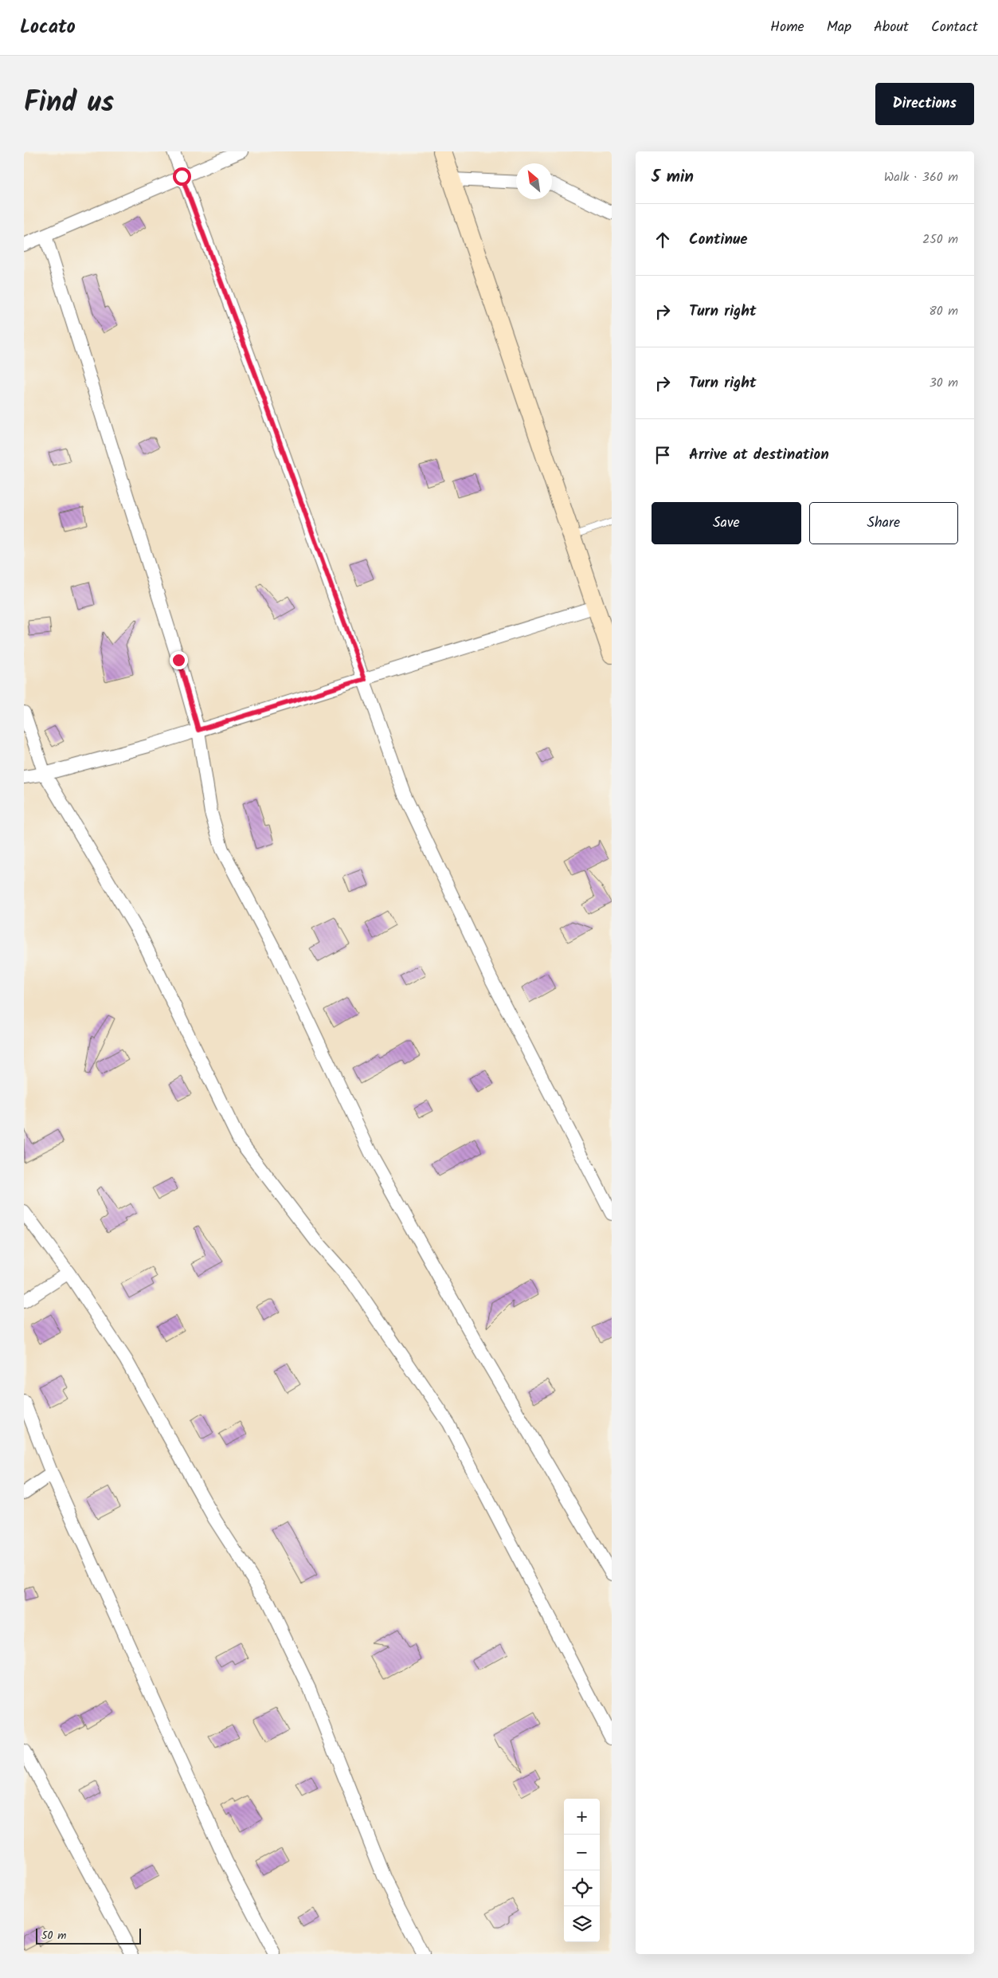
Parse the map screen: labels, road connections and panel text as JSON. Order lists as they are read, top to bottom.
{
  "scale_bar": "50 m",
  "north": "top left",
  "page": {
    "header": "Locato",
    "nav": [
      "Home",
      "Map",
      "About",
      "Contact"
    ],
    "title": "Find us",
    "buttons": [
      "Directions",
      ["Save", "Share"]
    ],
    "heading": ["5 min", "Walk · 360 m"],
    "list": [
      ["Continue", "250 m"],
      ["Turn right", "80 m"],
      ["Turn right", "30 m"],
      "Arrive at destination"
    ],
    "map_buttons": ["+", "−"],
    "scale": "50 m"
  }
}
